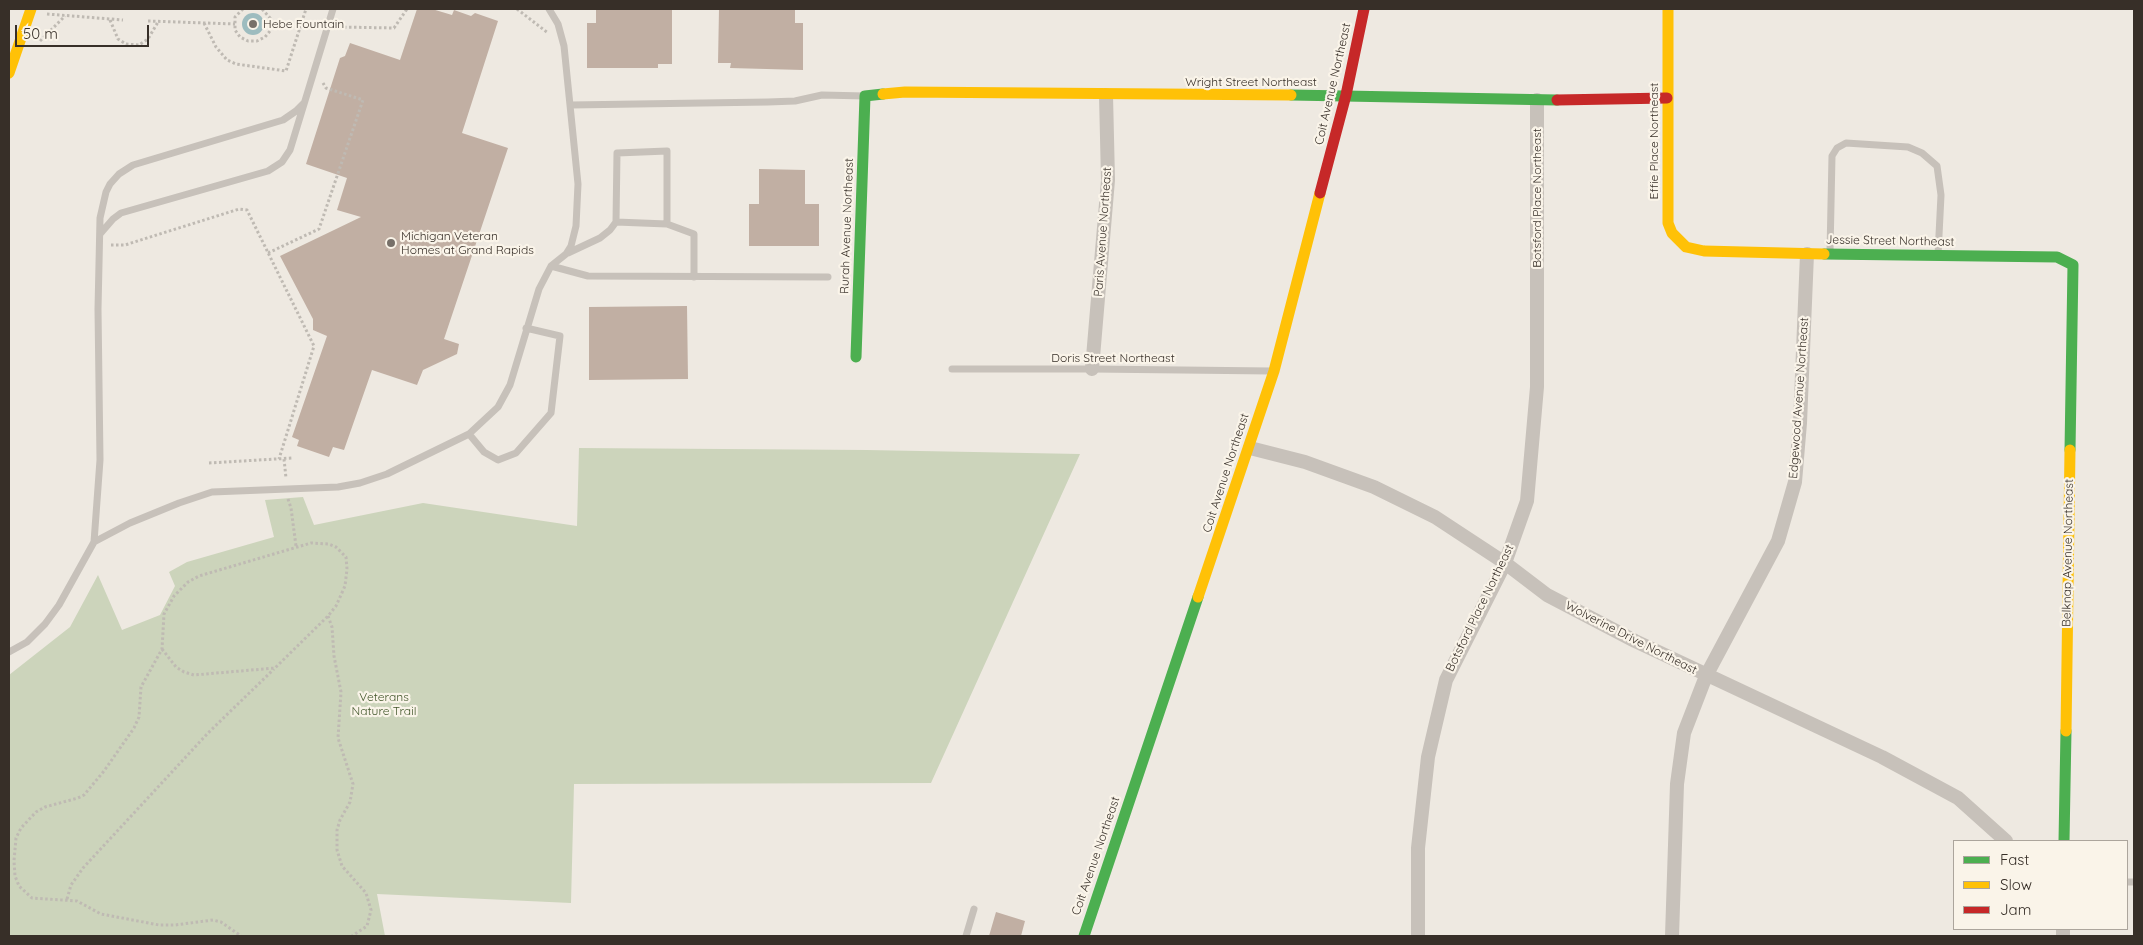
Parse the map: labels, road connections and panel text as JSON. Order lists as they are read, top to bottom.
{
  "streets": {
    "street": [
      "Wright Street Northeast",
      "Coit Avenue Northeast",
      "Effie Place Northeast",
      "Botsford Place Northeast",
      "Rurah Avenue Northeast",
      "Paris Avenue Northeast",
      "Jessie Street Northeast",
      "Edgewood Avenue Northeast",
      "Belknap Avenue Northeast",
      "Wolverine Drive Northeast"
    ],
    "lane": ["Doris Street Northeast"]
  },
  "crossings": [
    ["Wright Street Northeast", "Coit Avenue Northeast"],
    ["Wright Street Northeast", "Effie Place Northeast"],
    ["Wright Street Northeast", "Botsford Place Northeast"],
    ["Wright Street Northeast", "Rurah Avenue Northeast"],
    ["Wright Street Northeast", "Paris Avenue Northeast"],
    ["Coit Avenue Northeast", "Doris Street Northeast"],
    ["Coit Avenue Northeast", "Wolverine Drive Northeast"],
    ["Effie Place Northeast", "Jessie Street Northeast"],
    ["Botsford Place Northeast", "Wolverine Drive Northeast"],
    ["Paris Avenue Northeast", "Doris Street Northeast"],
    ["Jessie Street Northeast", "Edgewood Avenue Northeast"],
    ["Jessie Street Northeast", "Belknap Avenue Northeast"],
    ["Edgewood Avenue Northeast", "Wolverine Drive Northeast"]
  ],
  "parks": ["Veterans Nature Trail"],
  "places": ["Hebe Fountain", "Michigan Veteran Homes at Grand Rapids"],
  "legend": ["Fast", "Slow", "Jam"],
  "scale_bar": "50 m"
}
